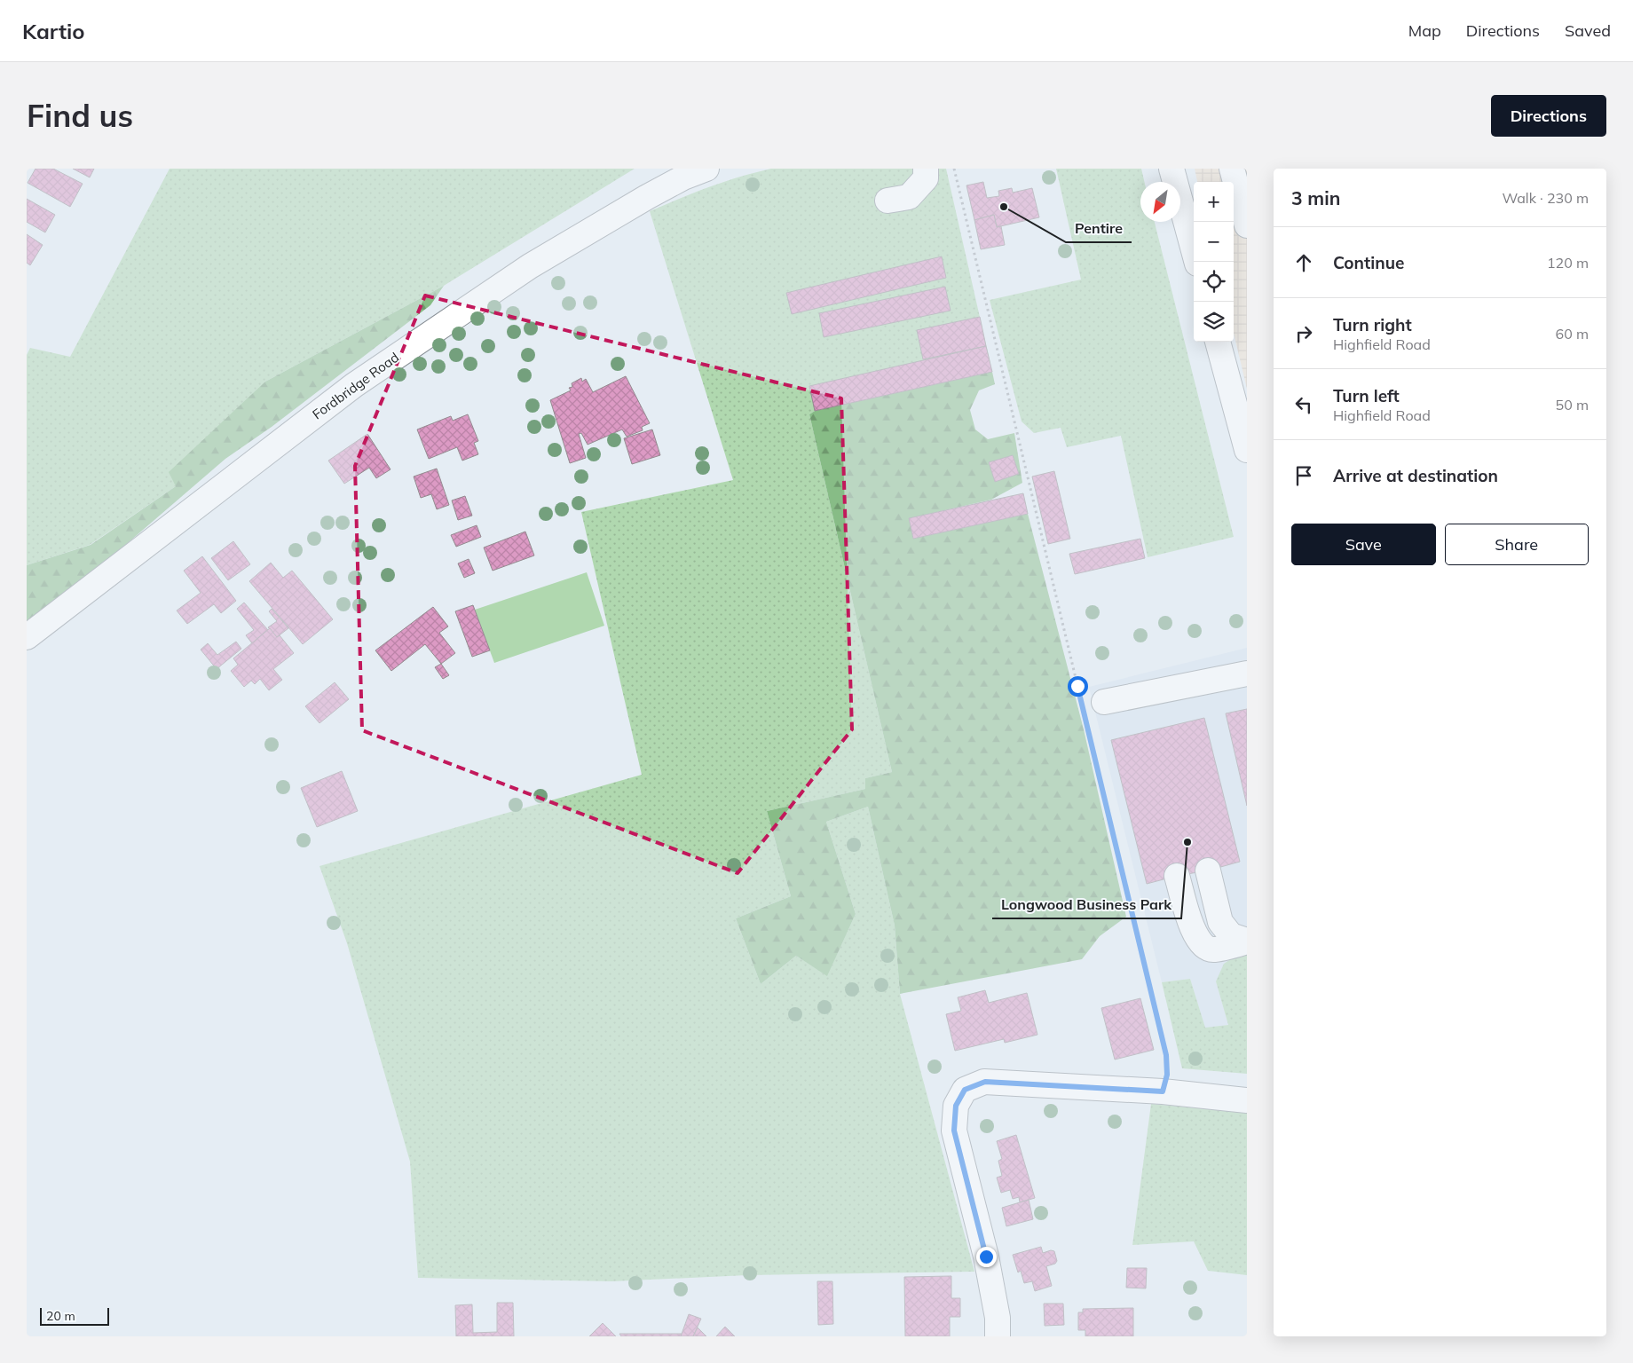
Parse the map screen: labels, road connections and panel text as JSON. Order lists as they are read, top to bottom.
{
  "streets": {
    "street": ["Fordbridge Road"]
  },
  "places": ["Pentire", "Longwood Business Park"],
  "scale_bar": "20 m",
  "north": "bottom left",
  "page": {
    "header": "Kartio",
    "nav": ["Map", "Directions", "Saved"],
    "buttons": [
      "Directions",
      ["Save", "Share"]
    ],
    "title": "Find us",
    "heading": ["3 min", "Walk · 230 m"],
    "map_buttons": ["+", "−"],
    "list": [
      ["Continue", "120 m"],
      ["Turn right", "Highfield Road", "60 m"],
      ["Turn left", "Highfield Road", "50 m"],
      "Arrive at destination"
    ],
    "scale": "20 m"
  }
}
